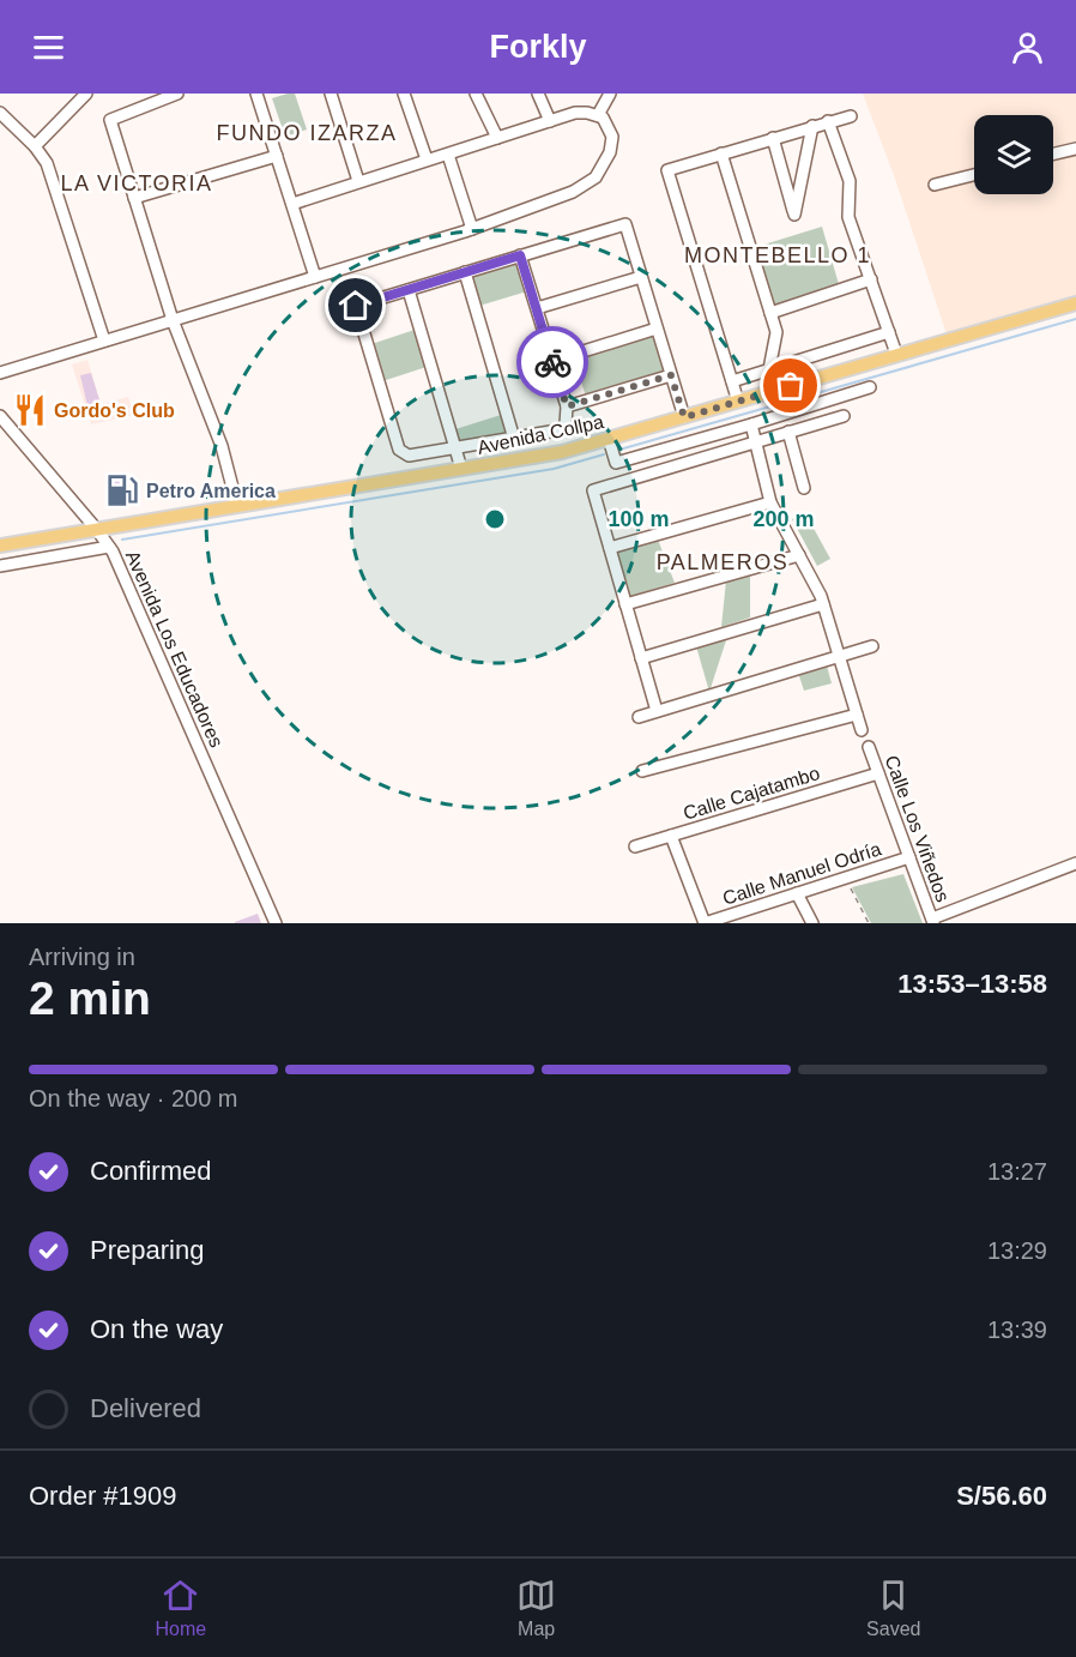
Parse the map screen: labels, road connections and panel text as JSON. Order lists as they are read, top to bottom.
{
  "streets": {
    "main road": ["Avenida Collpa"],
    "street": [
      "Avenida Los Educadores",
      "Calle Cajatambo",
      "Calle Los Viñedos",
      "Calle Manuel Odría"
    ]
  },
  "crossings": [
    ["Avenida Collpa", "Avenida Los Educadores"],
    ["Calle Cajatambo", "Calle Los Viñedos"],
    ["Calle Los Viñedos", "Calle Manuel Odría"]
  ],
  "districts": [
    "FUNDO IZARZA",
    "LA VICTORIA",
    "MONTEBELLO 1",
    "PALMEROS"
  ],
  "places": {
    "restaurant": ["Gordo's Club"],
    "fuel station": ["Petro America"]
  },
  "page": {
    "header": "Forkly",
    "heading": ["2 min", "Arriving in", "13:53–13:58"],
    "panel": ["Order #1909", "S/56.60"],
    "bar": "On the way · 200 m",
    "list": [
      ["Confirmed", "13:27"],
      ["Preparing", "13:29"],
      ["On the way", "13:39"],
      "Delivered"
    ],
    "tabs": ["Home", "Map", "Saved"]
  },
  "rings": ["100 m", "200 m"]
}
